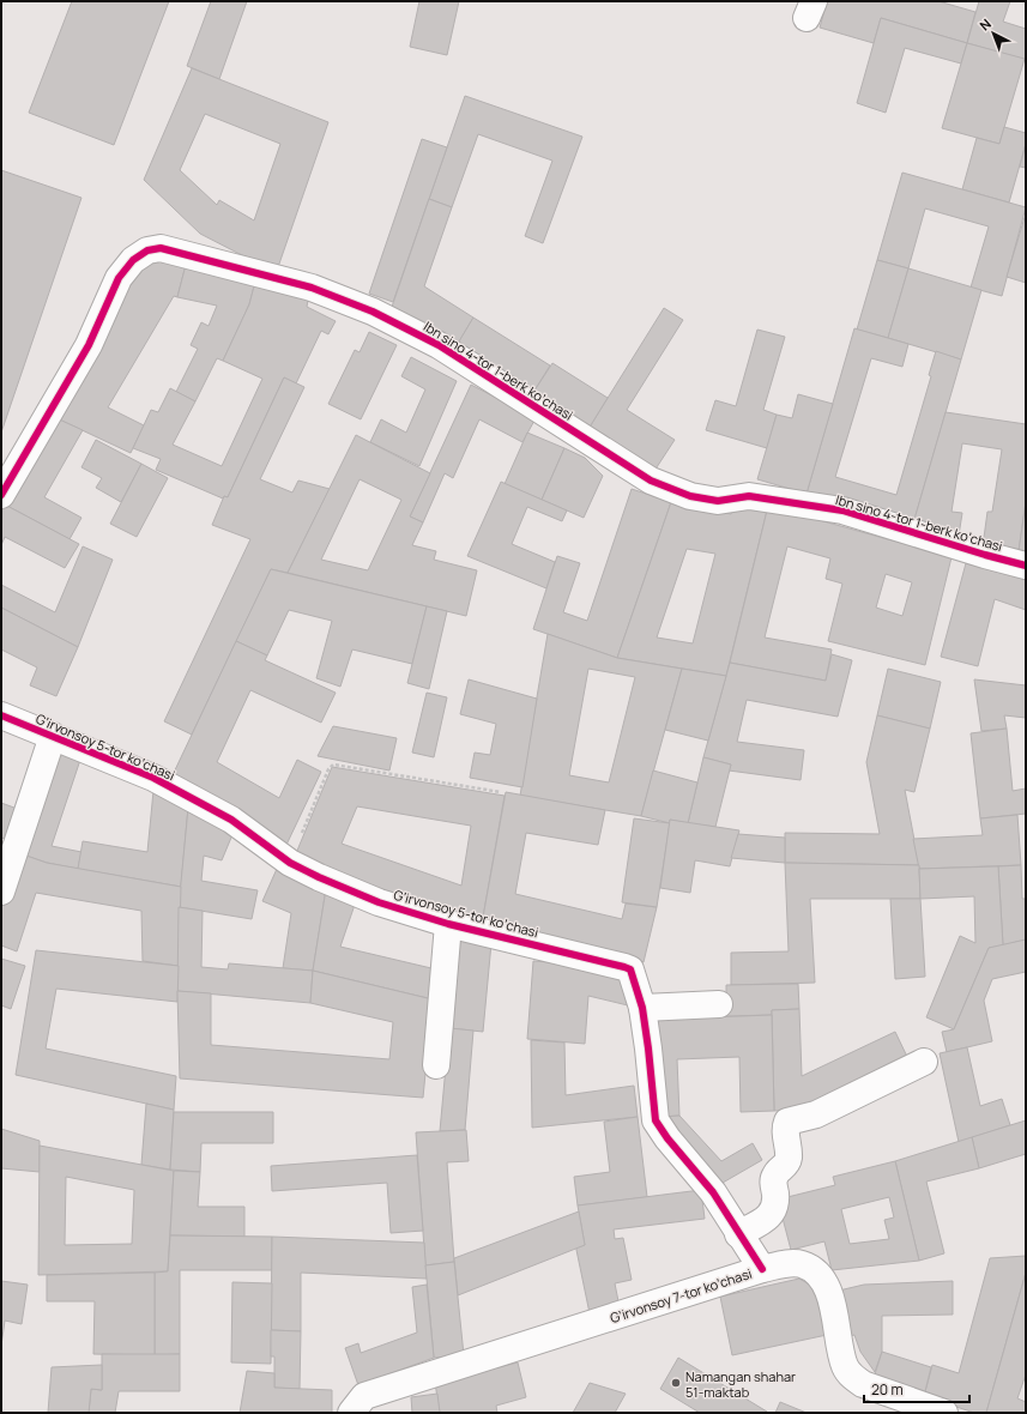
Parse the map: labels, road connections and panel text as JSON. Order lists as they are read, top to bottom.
{
  "streets": {
    "street": ["Ibn sino 4-tor 1-berk koʼchasi", "Gʼirvonsoy 5-tor koʼchasi", "Gʼirvonsoy 7-tor koʼchasi"]
  },
  "crossings": [
    ["Gʼirvonsoy 5-tor koʼchasi", "Gʼirvonsoy 7-tor koʼchasi"]
  ],
  "places": ["Namangan shahar 51-maktab"],
  "scale_bar": "20 m",
  "north": "top left"
}
